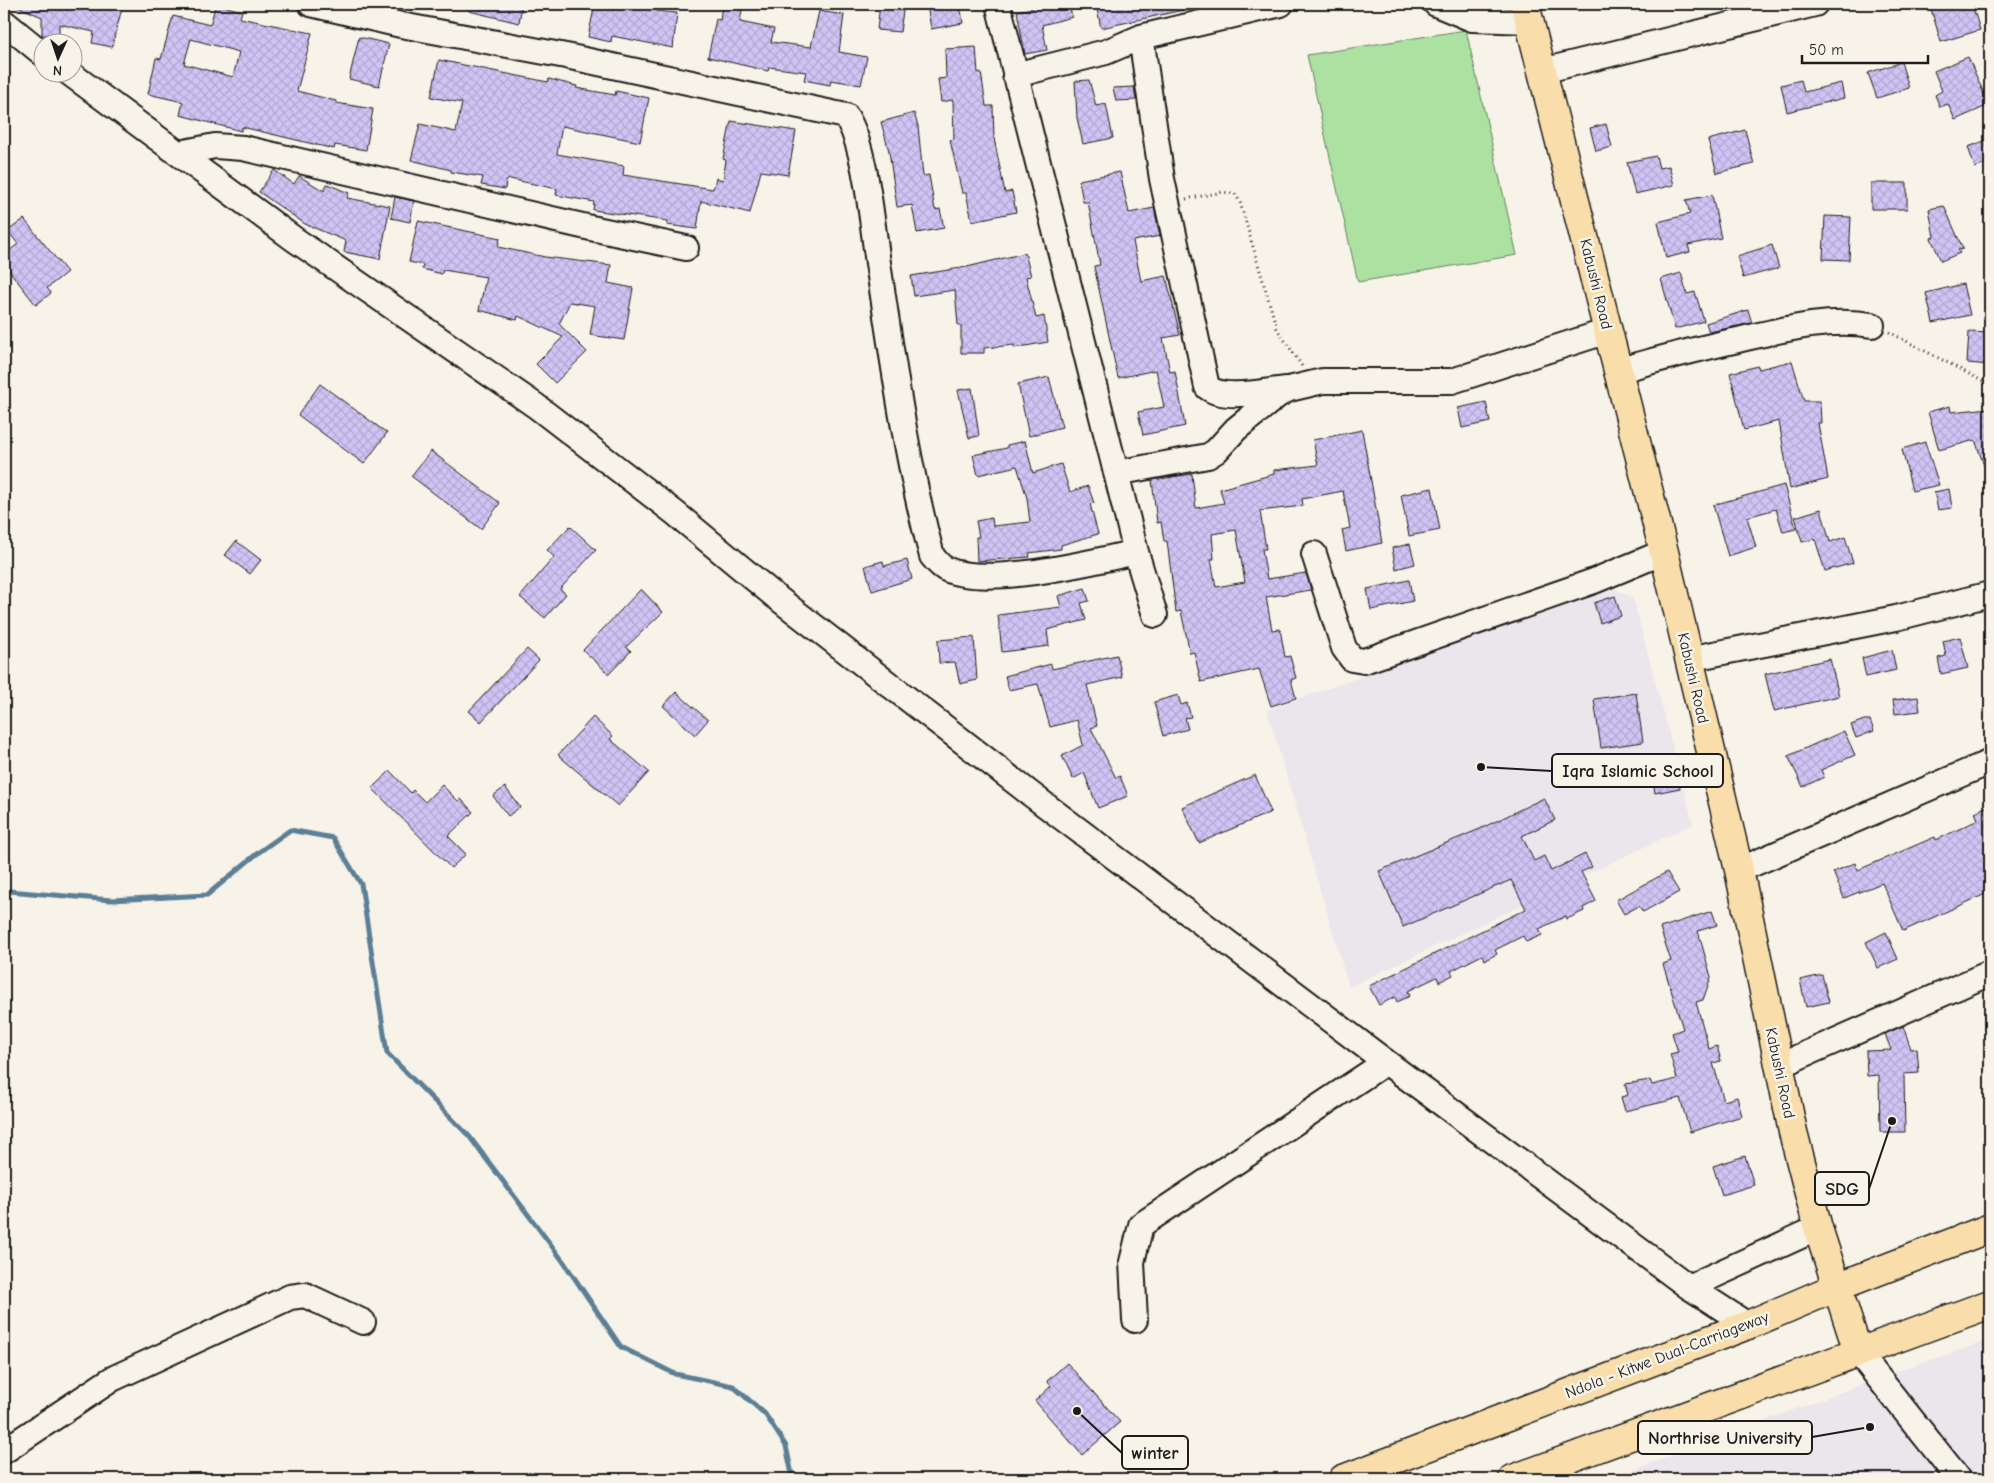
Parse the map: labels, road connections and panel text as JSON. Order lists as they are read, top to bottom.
{
  "streets": {
    "main road": ["Kabushi Road", "Ndola - Kitwe Dual-Carriageway"]
  },
  "crossings": [
    ["Kabushi Road", "Ndola - Kitwe Dual-Carriageway"]
  ],
  "places": [
    "Iqra Islamic School",
    "SDG",
    "winter",
    "Northrise University"
  ],
  "scale_bar": "50 m",
  "north": "bottom"
}
